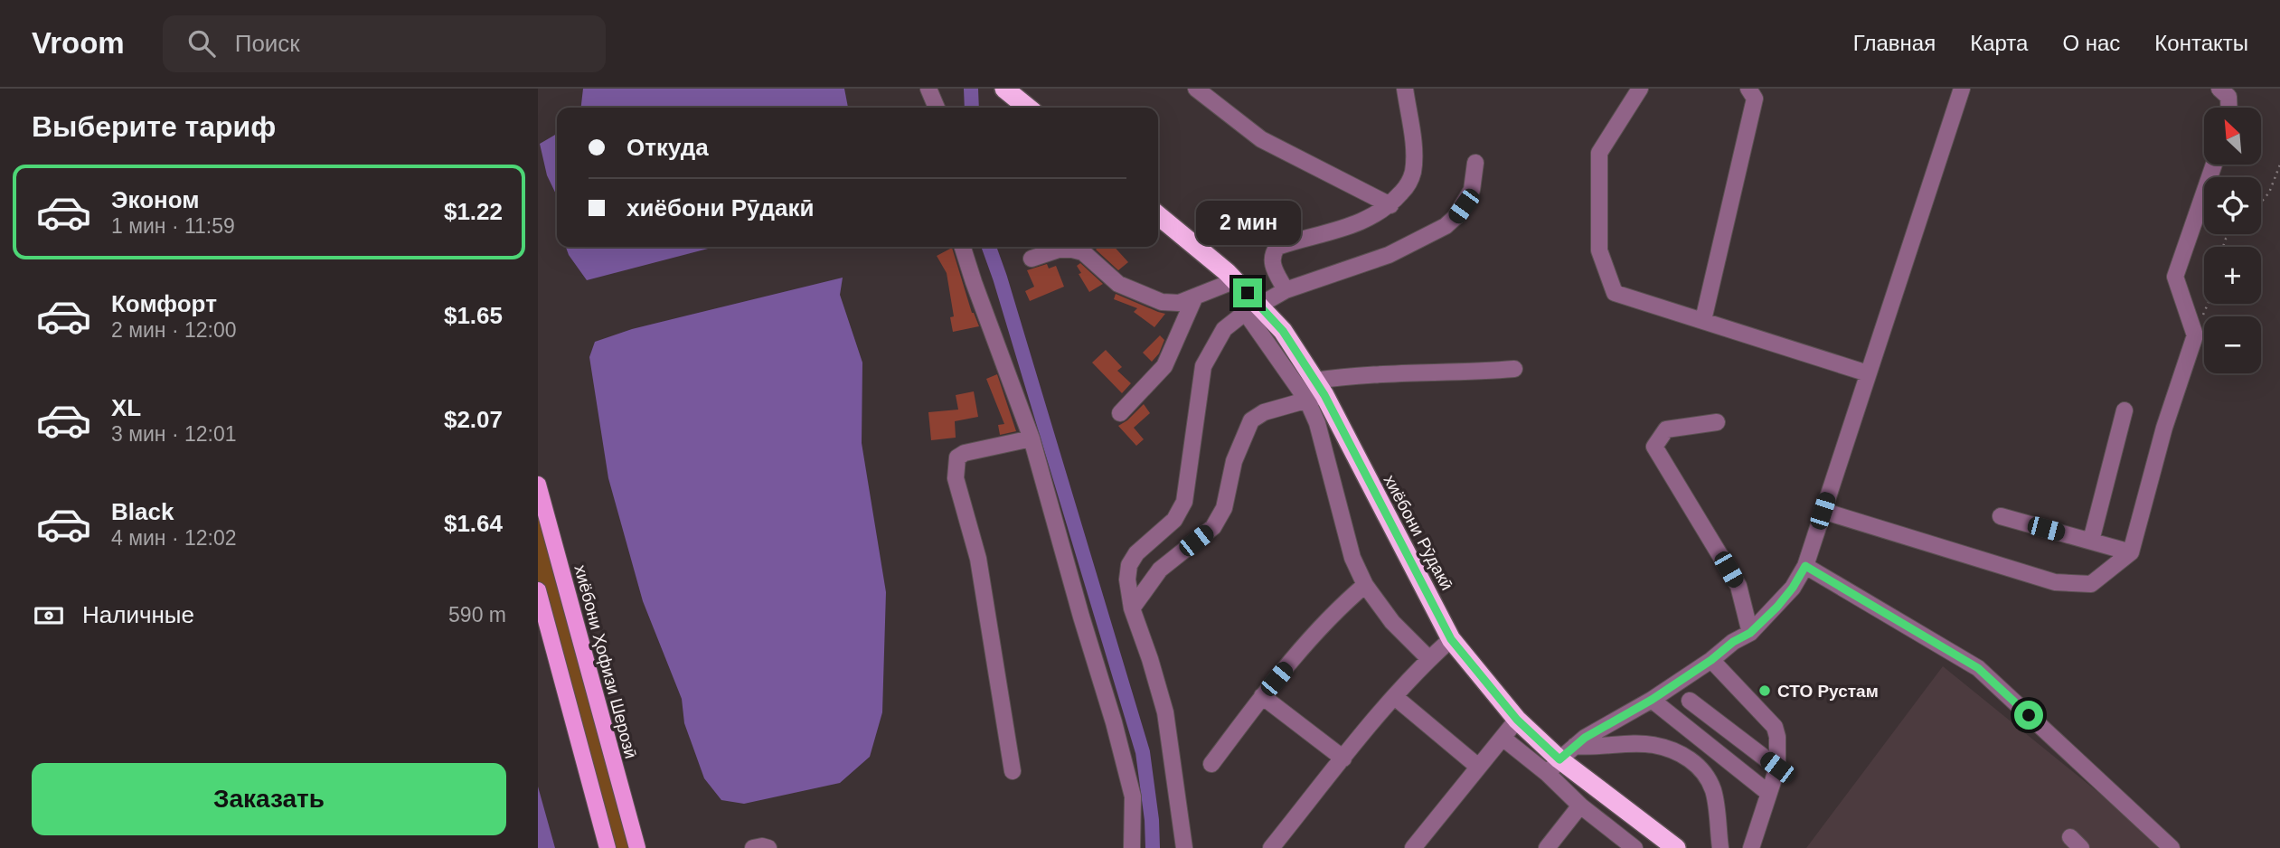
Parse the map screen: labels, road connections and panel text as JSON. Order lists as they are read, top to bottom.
{
  "streets": {
    "highway": ["хиёбони Рӯдакӣ"],
    "main road": ["хиёбони Ҳофизи Шерозӣ"]
  },
  "places": ["СТО Рустам"],
  "north": "top left",
  "page": {
    "header": "Vroom",
    "search": "Поиск",
    "nav": [
      "Главная",
      "Карта",
      "О нас",
      "Контакты"
    ],
    "heading": "Выберите тариф",
    "map_buttons": ["+", "−"],
    "banner": ["Откуда", "хиёбони Рӯдакӣ"],
    "list": [
      {
        "name": "Эконом",
        "note": "1 мин · 11:59",
        "value": "$1.22"
      },
      {
        "name": "Комфорт",
        "note": "2 мин · 12:00",
        "value": "$1.65"
      },
      {
        "name": "XL",
        "note": "3 мин · 12:01",
        "value": "$2.07"
      },
      {
        "name": "Black",
        "note": "4 мин · 12:02",
        "value": "$1.64"
      }
    ],
    "bubble": "2 мин",
    "pay": ["Наличные", "590 m"],
    "buttons": "Заказать"
  }
}
